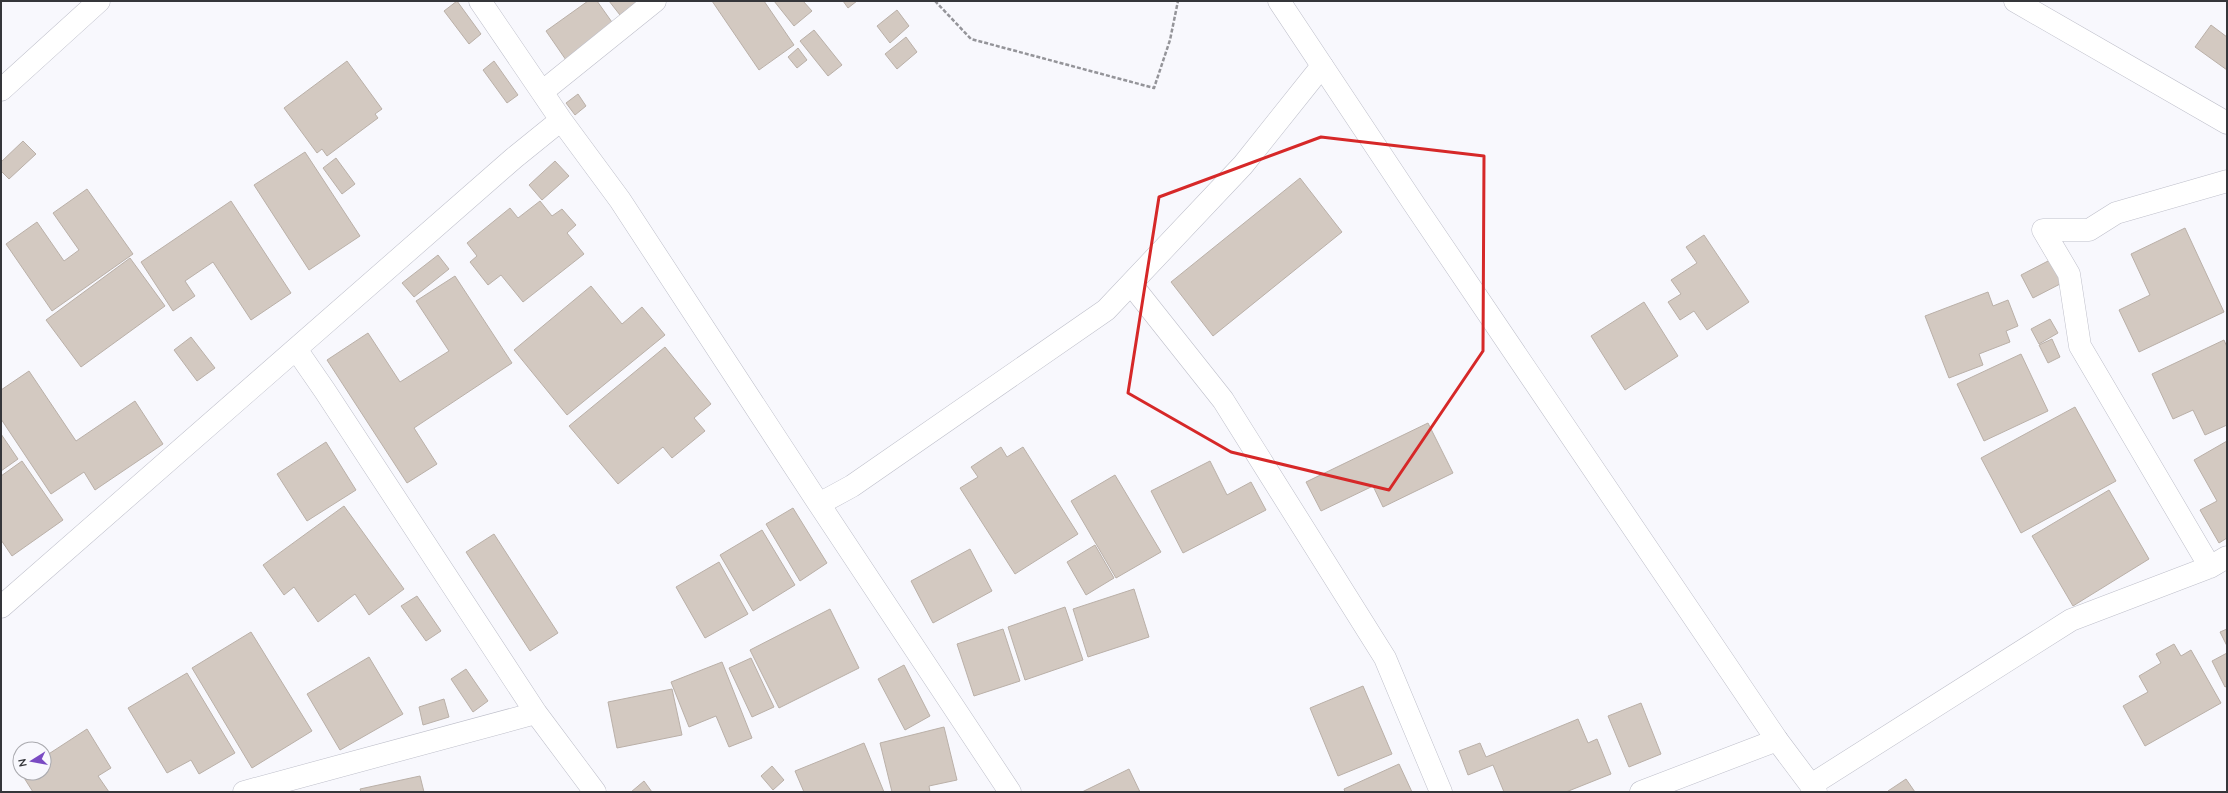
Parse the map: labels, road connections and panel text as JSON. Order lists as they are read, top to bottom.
{
  "north": "left"
}
